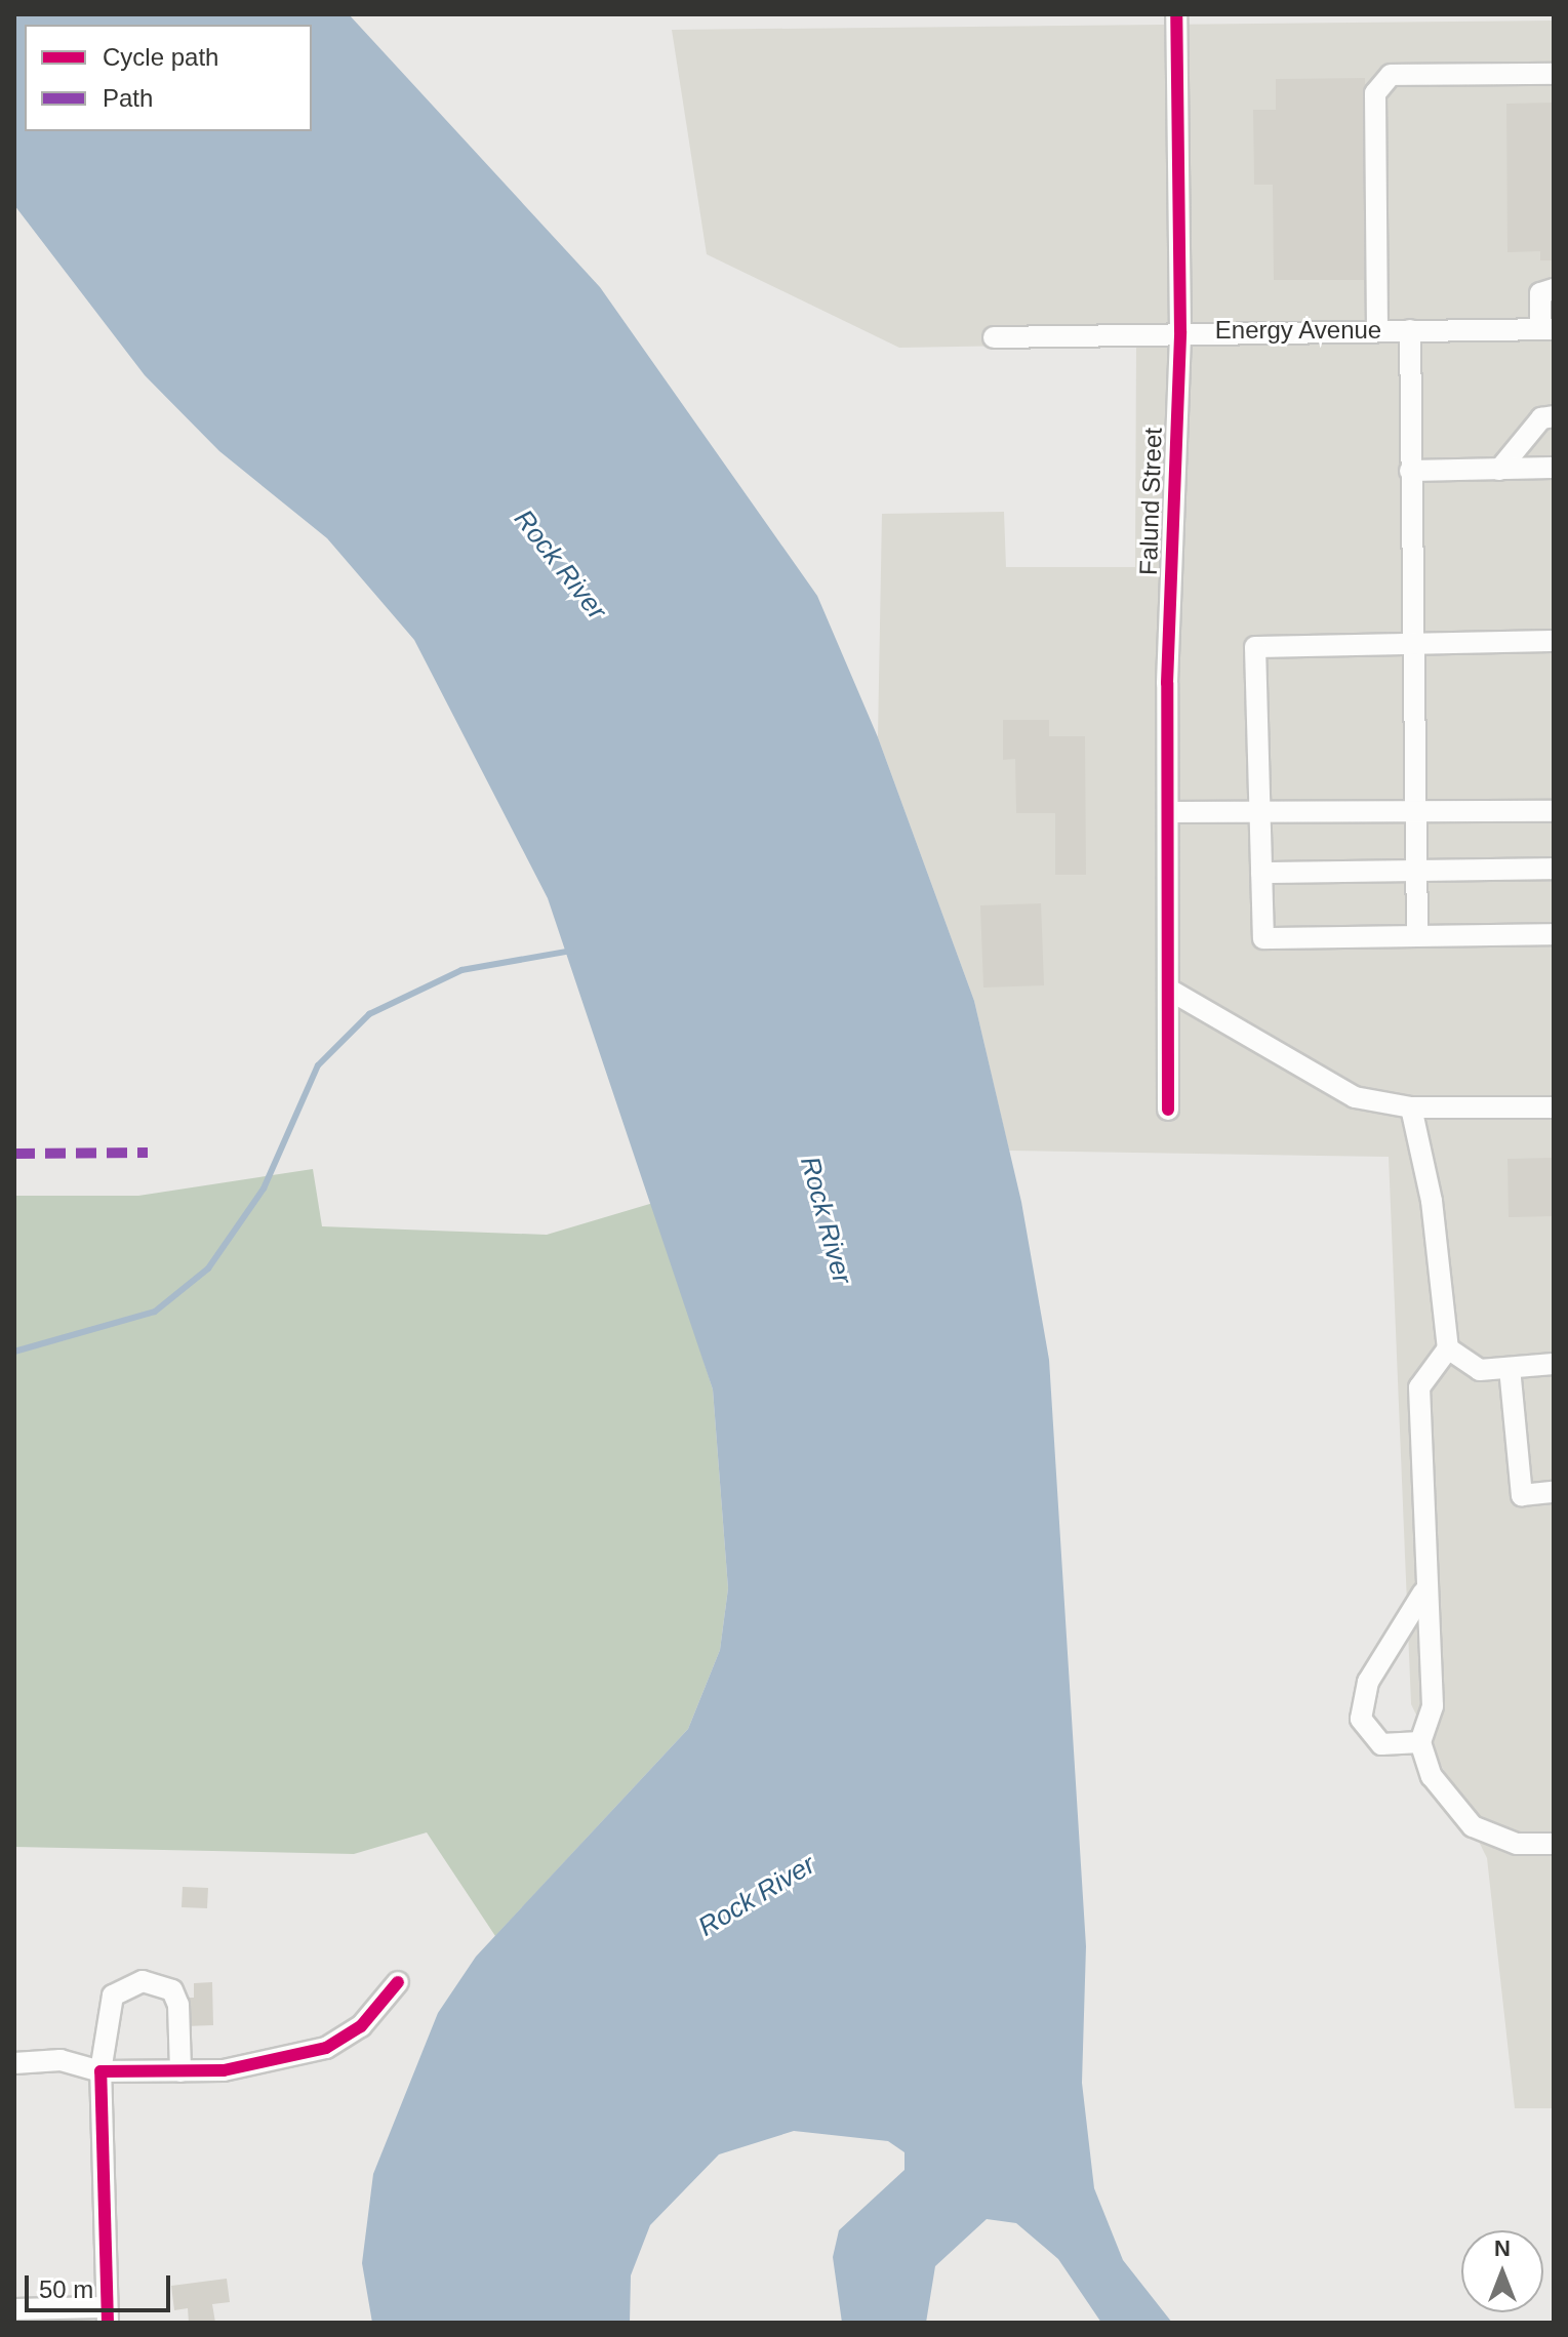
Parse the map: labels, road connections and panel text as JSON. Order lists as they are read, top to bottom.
{
  "streets": {
    "street": ["Energy Avenue", "Falund Street"]
  },
  "crossings": [
    ["Energy Avenue", "Falund Street"]
  ],
  "water": ["Rock River"],
  "legend": ["Cycle path", "Path"],
  "scale_bar": "50 m",
  "north": "top"
}
